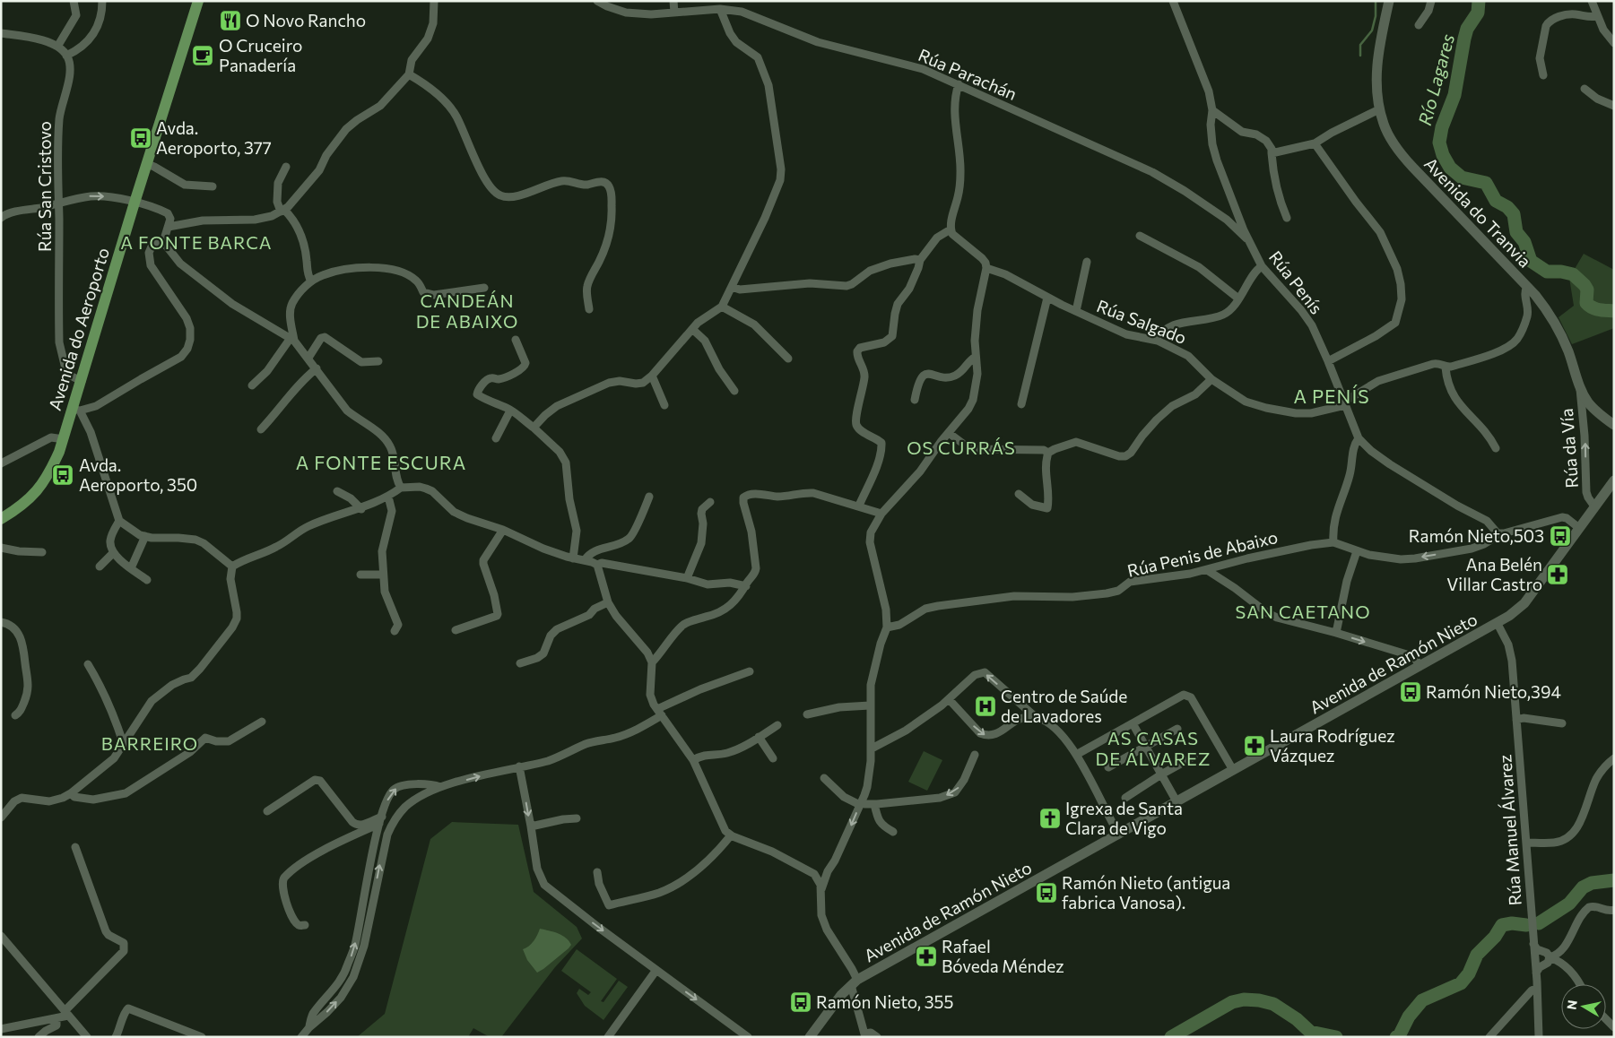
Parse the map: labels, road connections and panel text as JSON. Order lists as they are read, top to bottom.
{
  "streets": {
    "main road": ["Avenida do Tranvia", "Avenida do Aeroporto", "Avenida de Ramón Nieto"],
    "street": [
      "Rúa Parachán",
      "Rúa San Cristovo",
      "Rúa Penís",
      "Rúa Salgado",
      "Rúa da Vía",
      "Rúa Penis de Abaixo",
      "Rúa Manuel Álvarez"
    ]
  },
  "crossings": [
    ["Rúa Parachán", "Rúa Penís"],
    ["Rúa San Cristovo", "Avenida do Aeroporto"],
    ["Avenida do Tranvia", "Rúa Salgado"],
    ["Avenida do Tranvia", "Rúa da Vía"],
    ["Rúa Penís", "Rúa Salgado"],
    ["Rúa da Vía", "Avenida de Ramón Nieto"],
    ["Avenida de Ramón Nieto", "Rúa Manuel Álvarez"]
  ],
  "one_way": ["Rúa da Vía"],
  "districts": [
    "A FONTE BARCA",
    "CANDEÁN DE ABAIXO",
    "A PENÍS",
    "OS CURRÁS",
    "A FONTE ESCURA",
    "SAN CAETANO",
    "AS CASAS DE ÁLVAREZ",
    "BARREIRO"
  ],
  "water": ["Río Lagares"],
  "places": {
    "restaurant": ["O Novo Rancho"],
    "cafe": ["O Cruceiro Panadería"],
    "bus stop": [
      "Avda. Aeroporto, 377",
      "Avda. Aeroporto, 350",
      "Ramón Nieto,503",
      "Ramón Nieto,394",
      "Ramón Nieto (antigua fabrica Vanosa).",
      "Ramón Nieto, 355"
    ],
    "pharmacy": ["Ana Belén Villar Castro", "Laura Rodríguez Vázquez", "Rafael Bóveda Méndez"],
    "hospital": ["Centro de Saúde de Lavadores"],
    "church": ["Igrexa de Santa Clara de Vigo"]
  },
  "north": "left"
}
